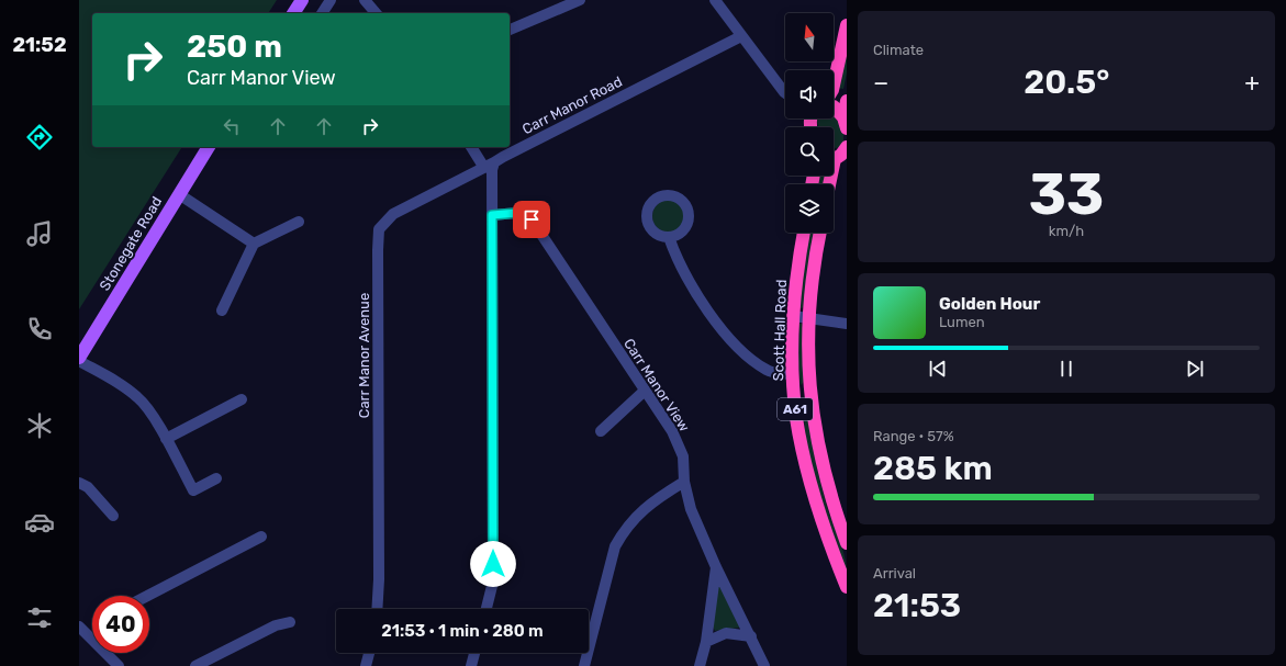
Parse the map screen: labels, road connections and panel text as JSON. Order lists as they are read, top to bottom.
{
  "streets": {
    "highway": ["Scott Hall Road", "A61"],
    "main road": ["Stonegate Road"],
    "street": ["Carr Manor Road", "Carr Manor Avenue", "Carr Manor View"]
  },
  "crossings": [
    ["Carr Manor Road", "Carr Manor Avenue"]
  ],
  "north": "top",
  "page": {
    "tabs": "21:52",
    "tile": [
      "Climate",
      ["33", "km/h"],
      ["Range · 57%", "285 km"],
      ["Arrival", "21:53"]
    ],
    "turn": ["250 m", "Carr Manor View"],
    "heat": ["−", "20.5°", "+"],
    "song": ["Golden Hour", "Lumen"],
    "limit": "40",
    "trip": "21:53 · 1 min · 280 m"
  }
}
